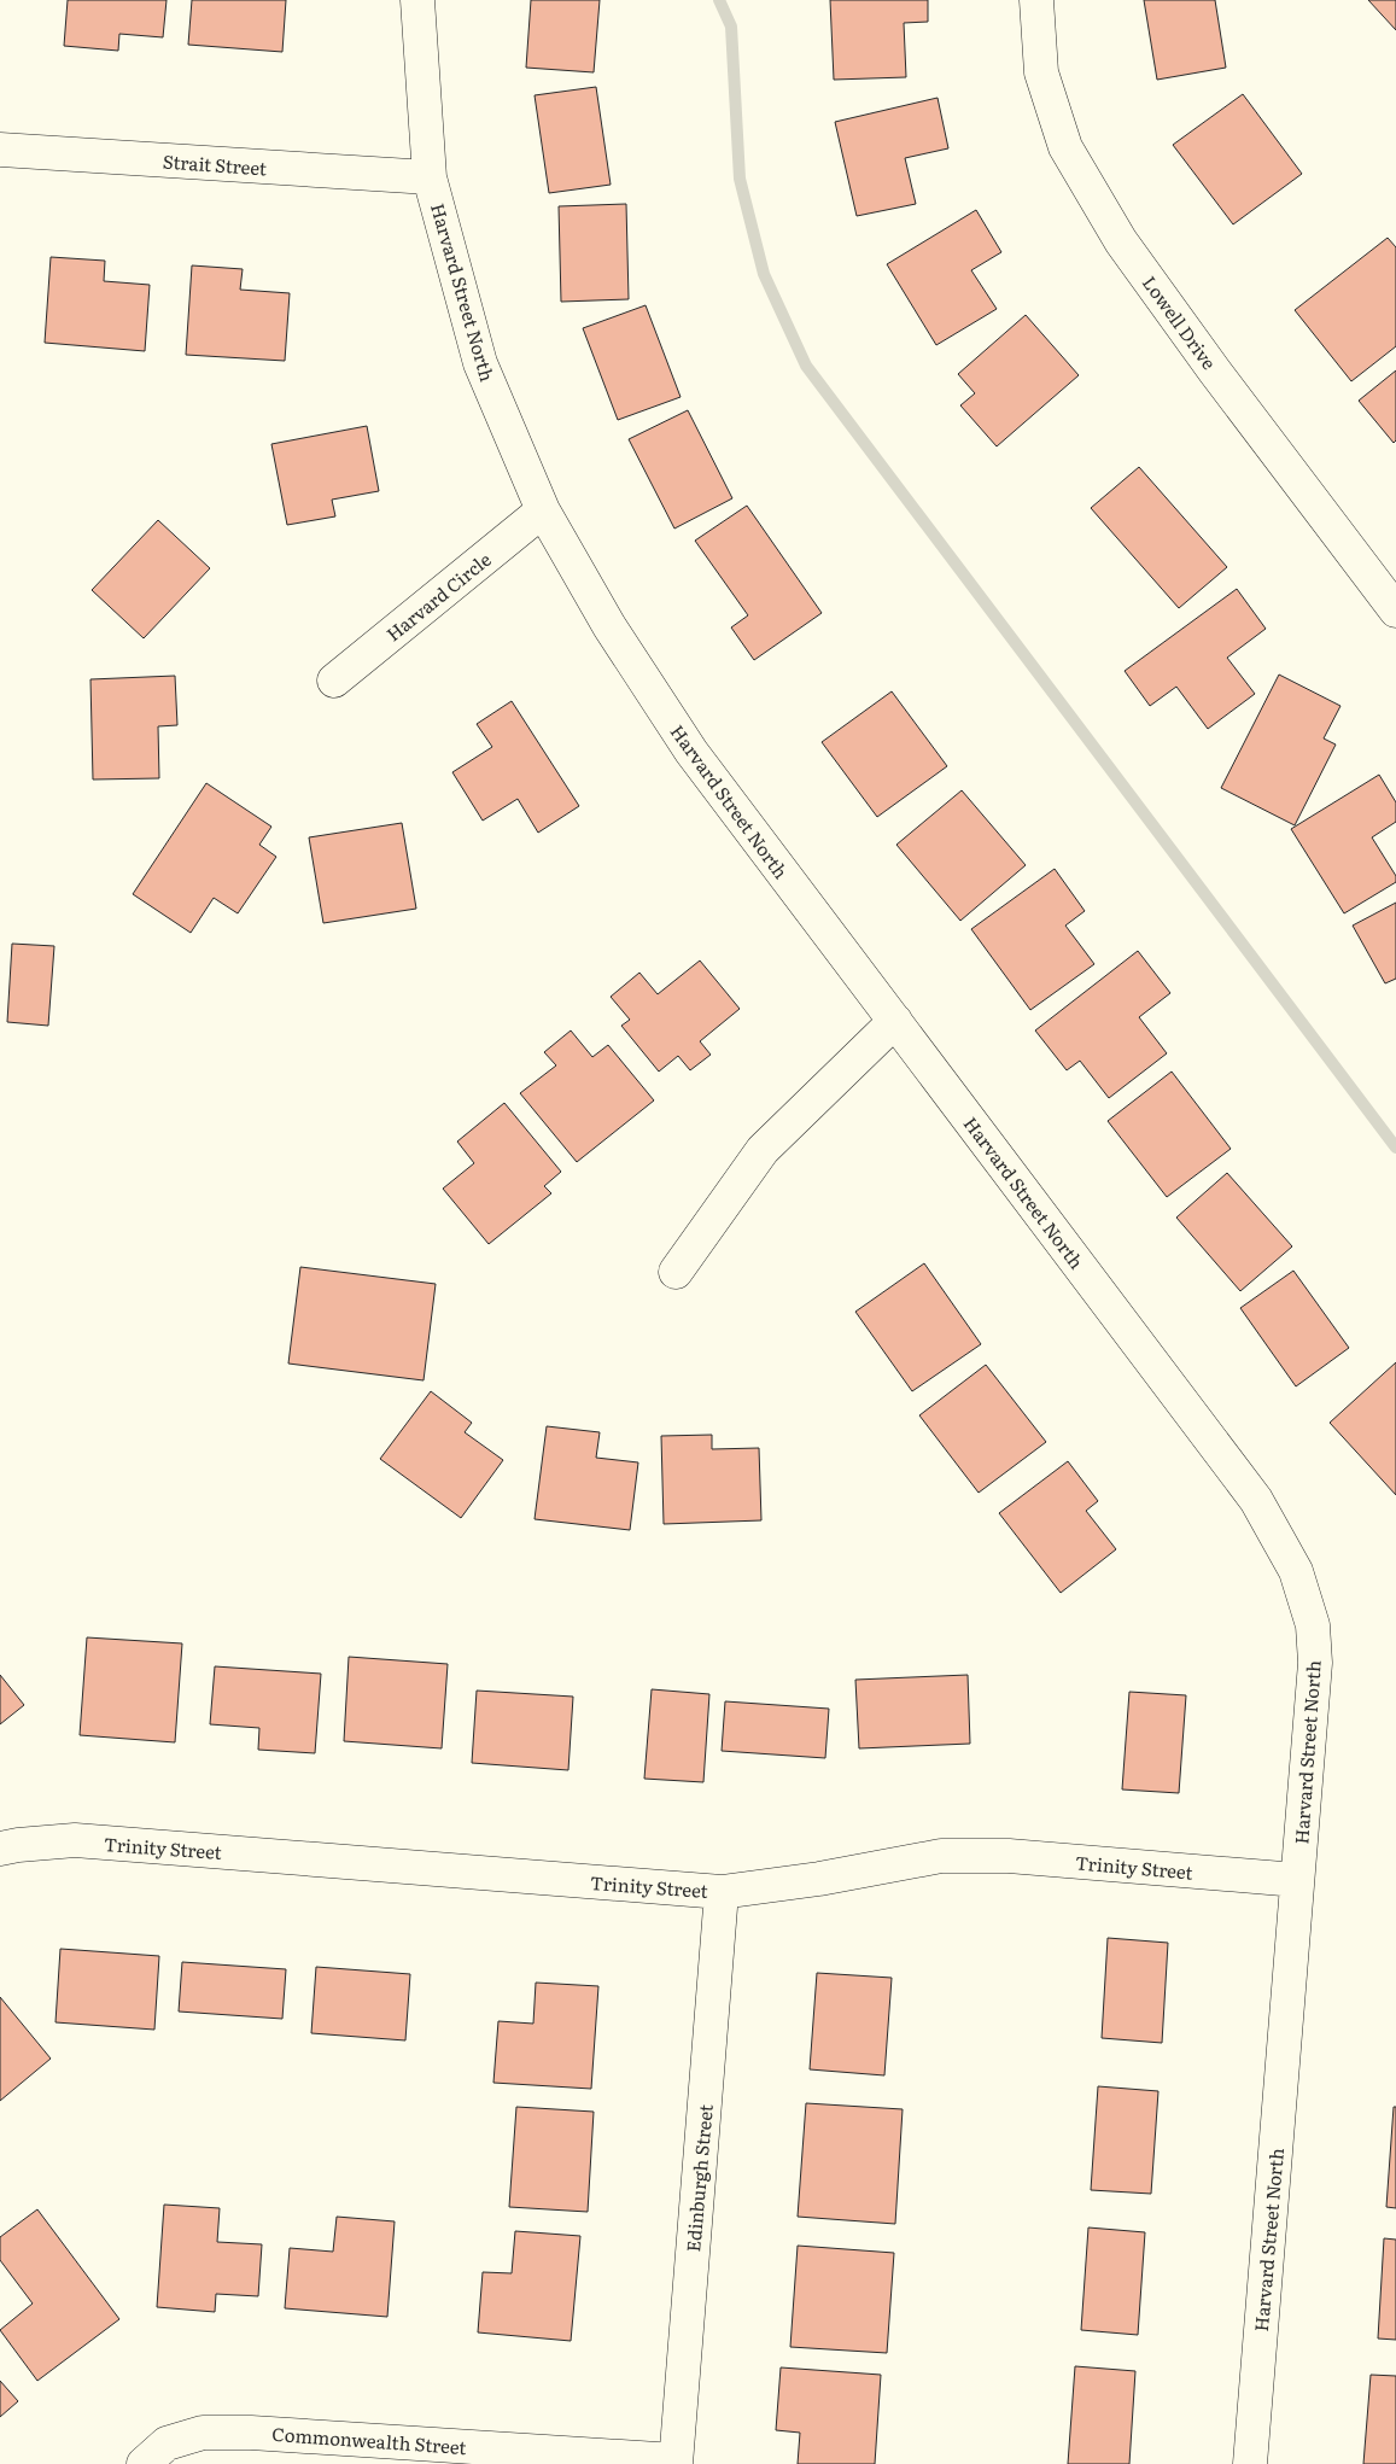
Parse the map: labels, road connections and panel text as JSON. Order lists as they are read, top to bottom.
{
  "streets": {
    "street": [
      "Strait Street",
      "Harvard Street North",
      "Lowell Drive",
      "Harvard Circle",
      "Trinity Street",
      "Edinburgh Street",
      "Commonwealth Street"
    ]
  },
  "crossings": [
    ["Strait Street", "Harvard Street North"],
    ["Harvard Street North", "Harvard Circle"],
    ["Harvard Street North", "Trinity Street"],
    ["Trinity Street", "Edinburgh Street"],
    ["Edinburgh Street", "Commonwealth Street"]
  ]
}
